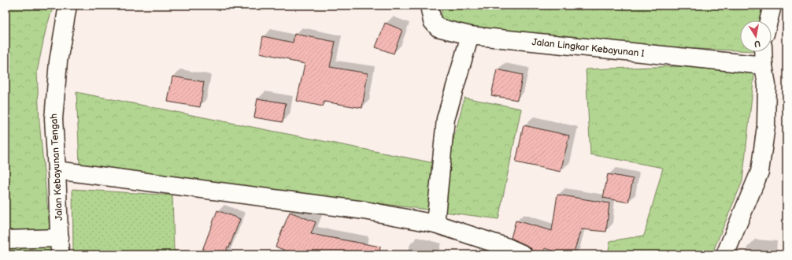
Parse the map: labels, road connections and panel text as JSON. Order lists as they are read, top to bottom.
{
  "streets": {
    "street": ["Jalan Lingkar Kebayunan I", "Jalan Kebayunan Tengah"]
  },
  "north": "bottom"
}
